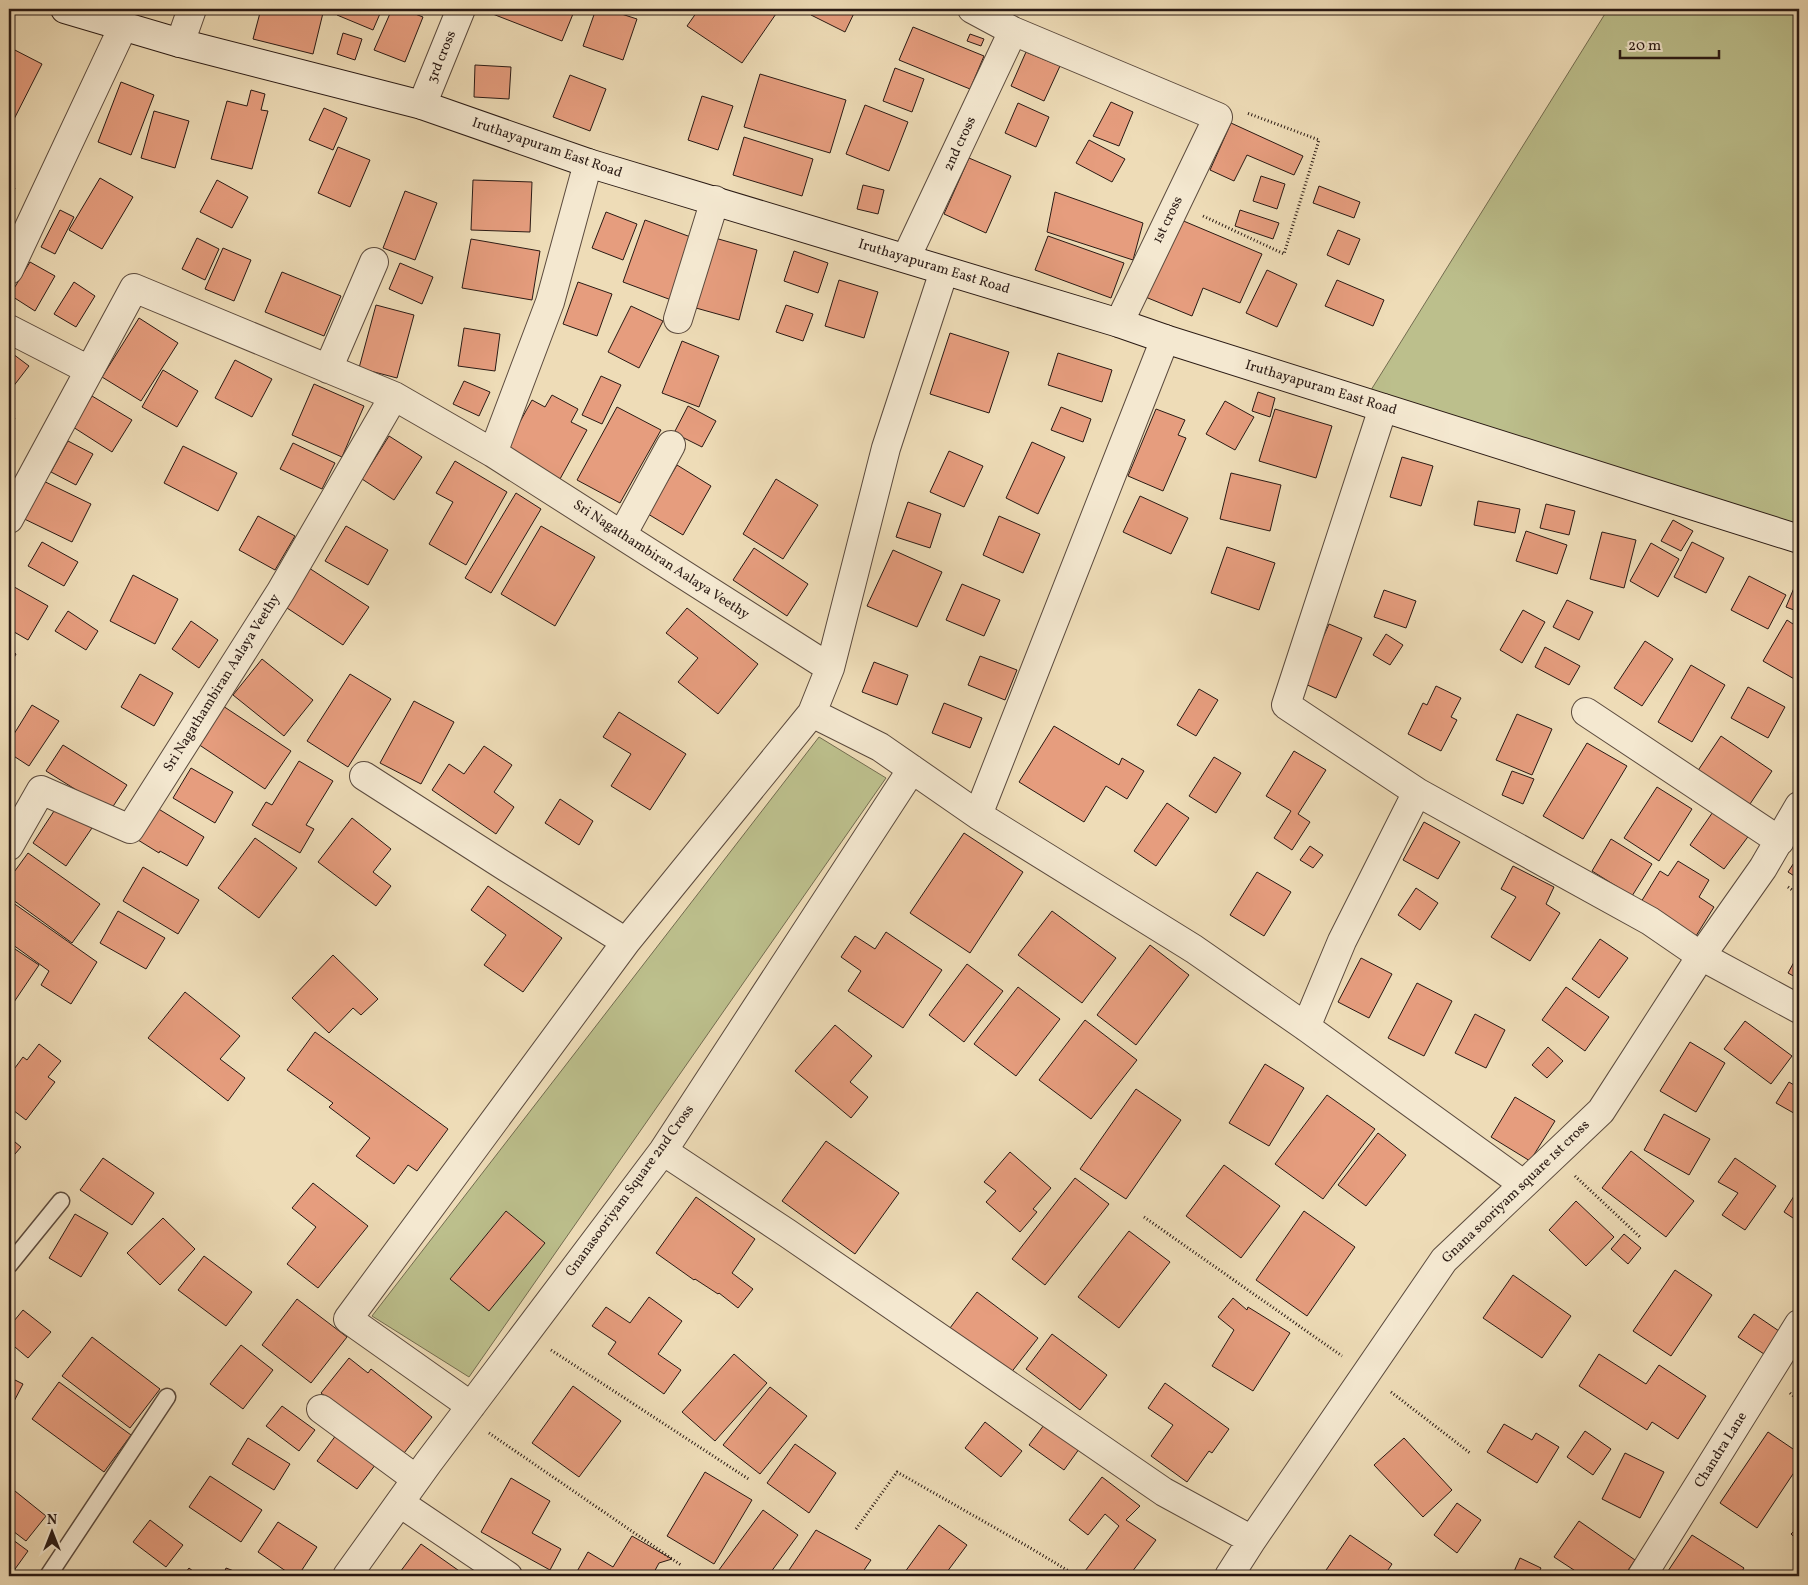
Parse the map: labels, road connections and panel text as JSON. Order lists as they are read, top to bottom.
{
  "streets": {
    "street": [
      "3rd cross",
      "2nd cross",
      "Iruthayapuram East Road",
      "1st cross",
      "Sri Nagathambiran Aalaya Veethy",
      "Gnanasooriyam Square 2nd Cross",
      "Gnana sooriyam square 1st cross",
      "Chandra Lane"
    ]
  },
  "crossings": [
    ["3rd cross", "Iruthayapuram East Road"],
    ["2nd cross", "Iruthayapuram East Road"],
    ["Iruthayapuram East Road", "1st cross"]
  ],
  "scale_bar": "20 m",
  "north": "top"
}
